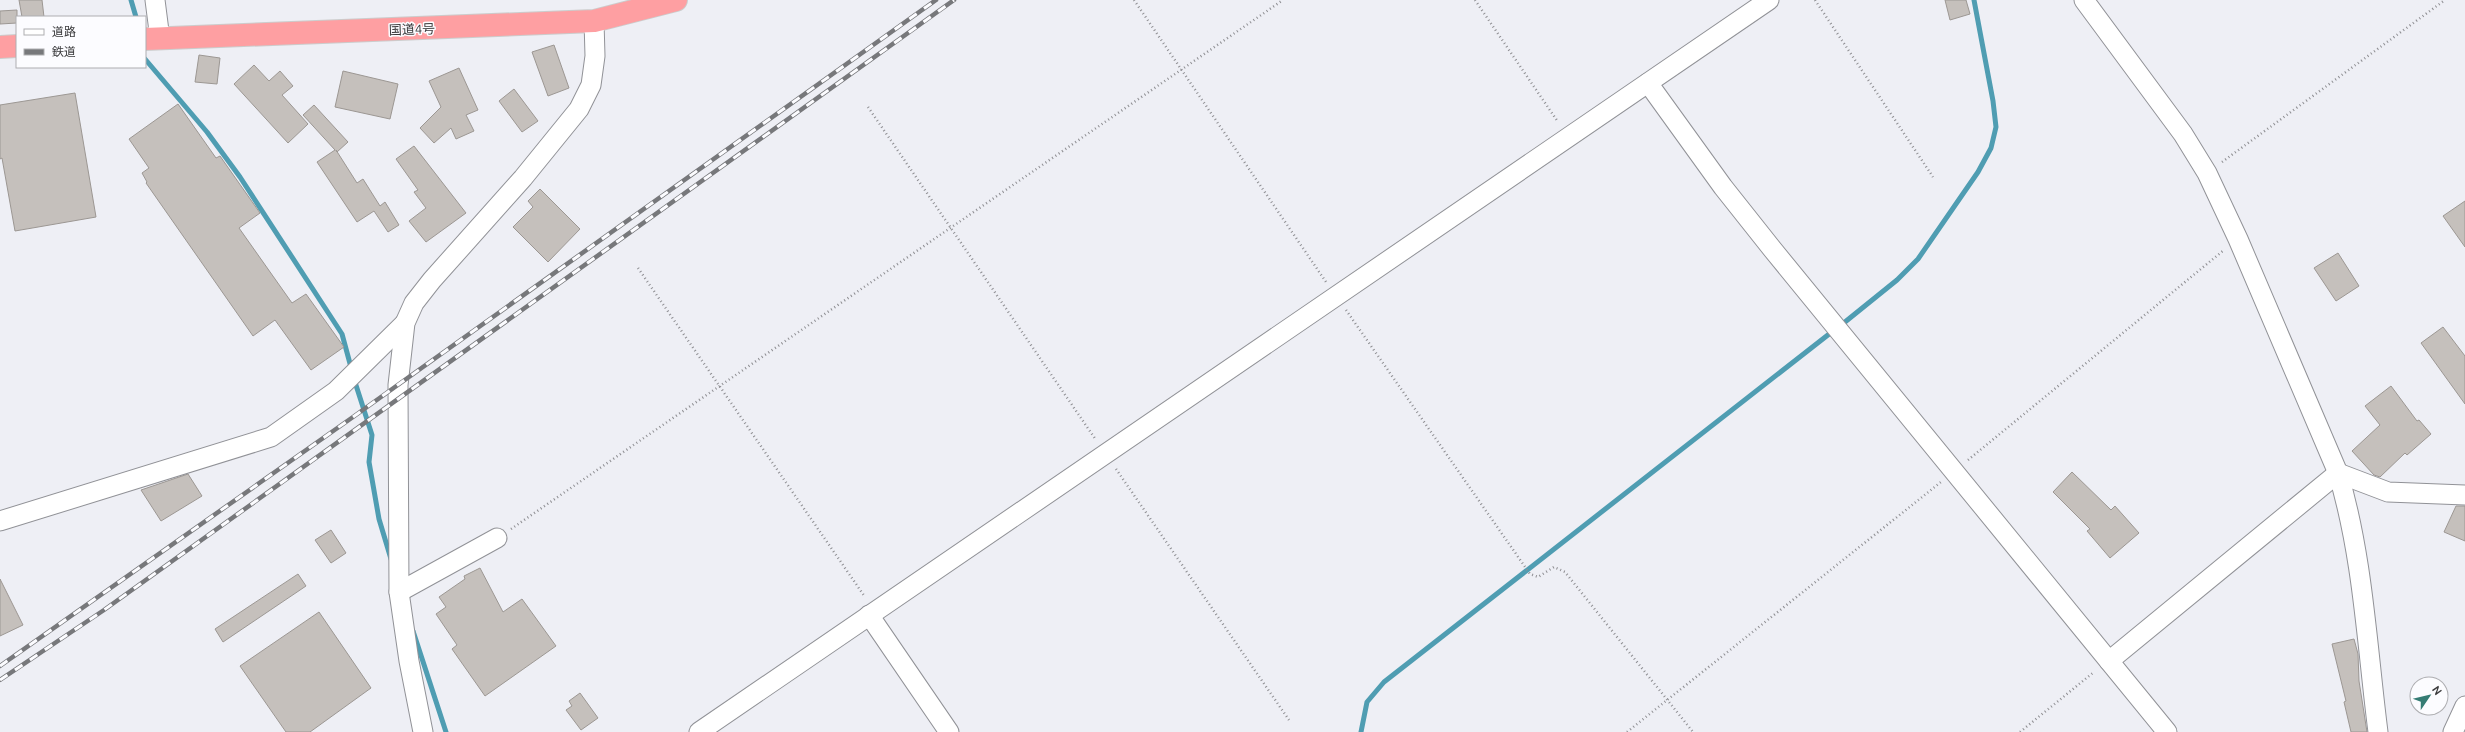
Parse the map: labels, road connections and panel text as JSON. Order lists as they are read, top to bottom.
{
  "streets": {
    "highway": ["国道4号"]
  },
  "legend": ["道路", "鉄道"],
  "north": "top right"
}
